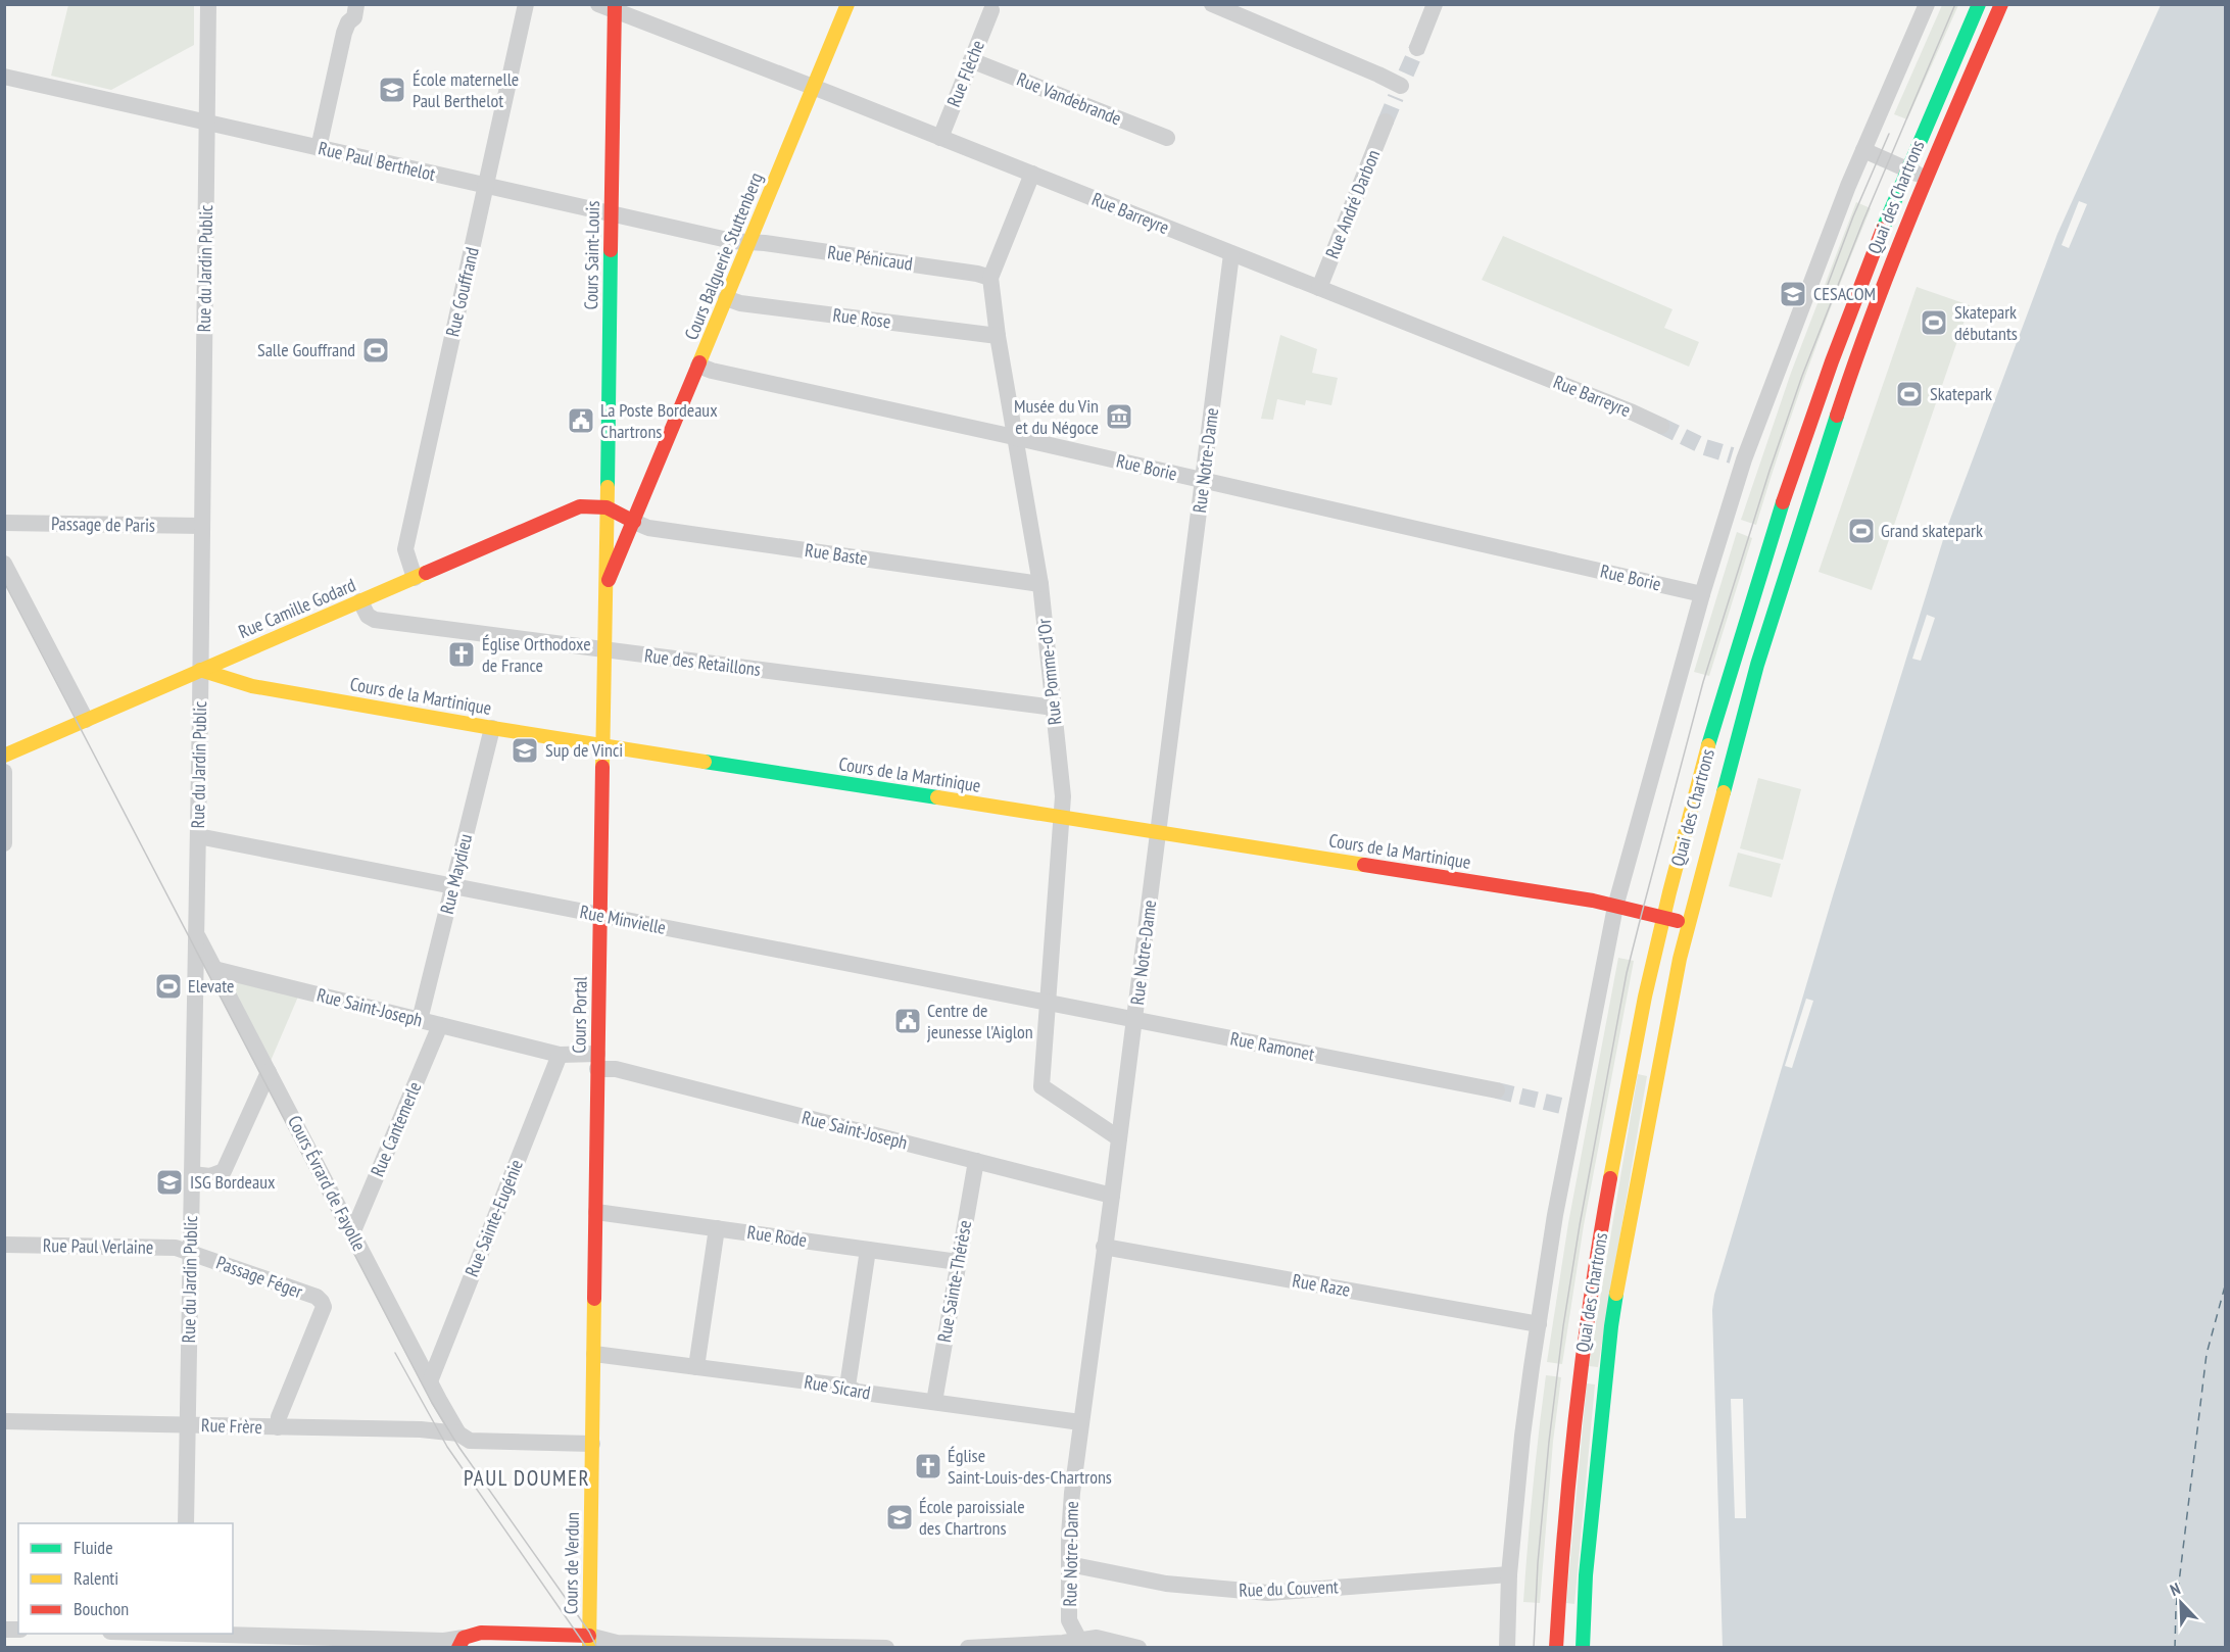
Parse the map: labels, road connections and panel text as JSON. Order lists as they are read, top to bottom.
{
  "streets": {
    "main road": [
      "Quai des Chartrons",
      "Cours Saint-Louis",
      "Cours Balguerie Stuttenberg",
      "Rue Camille Godard",
      "Cours de la Martinique",
      "Cours Portal",
      "Cours de Verdun"
    ],
    "street": [
      "Rue Flèche",
      "Rue Vandebrande",
      "Rue Paul Berthelot",
      "Rue André Darbon",
      "Rue Barreyre",
      "Rue Pénicaud",
      "Rue du Jardin Public",
      "Rue Gouffrand",
      "Rue Rose",
      "Rue Notre-Dame",
      "Rue Borie",
      "Passage de Paris",
      "Rue Baste",
      "Rue des Retaillons",
      "Rue Pomme-d'Or",
      "Rue Maydieu",
      "Rue Minvielle",
      "Rue Saint-Joseph",
      "Rue Ramonet",
      "Rue Cantemerle",
      "Cours Évrard de Fayolle",
      "Rue Sainte-Eugénie",
      "Rue Rode",
      "Rue Paul Verlaine",
      "Passage Féger",
      "Rue Sainte-Thérèse",
      "Rue Raze",
      "Rue Sicard",
      "Rue Frère",
      "Rue du Couvent"
    ]
  },
  "crossings": [
    ["Rue Flèche", "Rue Vandebrande"],
    ["Rue Flèche", "Rue Barreyre"],
    ["Rue Paul Berthelot", "Cours Saint-Louis"],
    ["Rue Paul Berthelot", "Cours Balguerie Stuttenberg"],
    ["Rue Paul Berthelot", "Rue Pénicaud"],
    ["Rue Paul Berthelot", "Rue du Jardin Public"],
    ["Rue Paul Berthelot", "Rue Gouffrand"],
    ["Quai des Chartrons", "Cours de la Martinique"],
    ["Rue André Darbon", "Rue Barreyre"],
    ["Rue Barreyre", "Cours Saint-Louis"],
    ["Rue Barreyre", "Cours Balguerie Stuttenberg"],
    ["Rue Barreyre", "Rue Notre-Dame"],
    ["Rue Barreyre", "Rue Pomme-d'Or"],
    ["Cours Saint-Louis", "Rue Camille Godard"],
    ["Cours Saint-Louis", "Cours Portal"],
    ["Cours Balguerie Stuttenberg", "Rue Pénicaud"],
    ["Cours Balguerie Stuttenberg", "Rue Rose"],
    ["Cours Balguerie Stuttenberg", "Rue Borie"],
    ["Cours Balguerie Stuttenberg", "Rue Baste"],
    ["Cours Balguerie Stuttenberg", "Cours Portal"],
    ["Rue Pénicaud", "Rue Pomme-d'Or"],
    ["Rue du Jardin Public", "Passage de Paris"],
    ["Rue du Jardin Public", "Rue Camille Godard"],
    ["Rue du Jardin Public", "Cours de la Martinique"],
    ["Rue du Jardin Public", "Rue Minvielle"],
    ["Rue du Jardin Public", "Cours Évrard de Fayolle"],
    ["Rue du Jardin Public", "Rue Paul Verlaine"],
    ["Rue du Jardin Public", "Passage Féger"],
    ["Rue du Jardin Public", "Rue Frère"],
    ["Rue Gouffrand", "Rue Camille Godard"],
    ["Rue Rose", "Rue Pomme-d'Or"],
    ["Rue Notre-Dame", "Rue Borie"],
    ["Rue Notre-Dame", "Rue Pomme-d'Or"],
    ["Rue Notre-Dame", "Cours de la Martinique"],
    ["Rue Notre-Dame", "Rue Saint-Joseph"],
    ["Rue Notre-Dame", "Rue Ramonet"],
    ["Rue Notre-Dame", "Rue Raze"],
    ["Rue Notre-Dame", "Rue Sicard"],
    ["Rue Notre-Dame", "Rue du Couvent"],
    ["Rue Borie", "Rue Pomme-d'Or"],
    ["Rue Baste", "Rue Pomme-d'Or"],
    ["Rue Baste", "Cours Portal"],
    ["Rue Camille Godard", "Rue des Retaillons"],
    ["Rue Camille Godard", "Cours de la Martinique"],
    ["Rue Camille Godard", "Cours Portal"],
    ["Rue des Retaillons", "Rue Pomme-d'Or"],
    ["Rue des Retaillons", "Cours Portal"],
    ["Rue Pomme-d'Or", "Cours de la Martinique"],
    ["Rue Pomme-d'Or", "Rue Minvielle"],
    ["Rue Pomme-d'Or", "Rue Ramonet"],
    ["Cours de la Martinique", "Rue Maydieu"],
    ["Cours de la Martinique", "Cours Portal"],
    ["Rue Maydieu", "Rue Minvielle"],
    ["Rue Maydieu", "Rue Saint-Joseph"],
    ["Rue Minvielle", "Cours Portal"],
    ["Rue Minvielle", "Rue Ramonet"],
    ["Rue Saint-Joseph", "Cours Portal"],
    ["Rue Saint-Joseph", "Rue Cantemerle"],
    ["Rue Saint-Joseph", "Cours Évrard de Fayolle"],
    ["Rue Saint-Joseph", "Rue Sainte-Eugénie"],
    ["Rue Saint-Joseph", "Rue Sainte-Thérèse"],
    ["Cours Portal", "Rue Rode"],
    ["Cours Portal", "Rue Sicard"],
    ["Cours Portal", "Rue Frère"],
    ["Cours Portal", "Cours de Verdun"],
    ["Rue Cantemerle", "Cours Évrard de Fayolle"],
    ["Cours Évrard de Fayolle", "Rue Sainte-Eugénie"],
    ["Cours Évrard de Fayolle", "Rue Frère"],
    ["Rue Rode", "Rue Sainte-Thérèse"],
    ["Rue Paul Verlaine", "Passage Féger"],
    ["Passage Féger", "Rue Frère"],
    ["Rue Sainte-Thérèse", "Rue Sicard"],
    ["Rue Frère", "Cours de Verdun"]
  ],
  "districts": ["PAUL DOUMER"],
  "places": {
    "school or university": [
      "École maternelle Paul Berthelot",
      "CESACOM",
      "Sup de Vinci",
      "ISG Bordeaux",
      "École paroissiale des Chartrons"
    ],
    "sports": [
      "Skatepark débutants",
      "Salle Gouffrand",
      "Skatepark",
      "Grand skatepark",
      "Elevate"
    ],
    "museum": ["Musée du Vin et du Négoce"],
    "public building": ["La Poste Bordeaux Chartrons", "Centre de jeunesse l'Aiglon"],
    "church": ["Église Orthodoxe de France", "Église Saint-Louis-des-Chartrons"]
  },
  "legend": ["Fluide", "Ralenti", "Bouchon"],
  "north": "top left"
}
